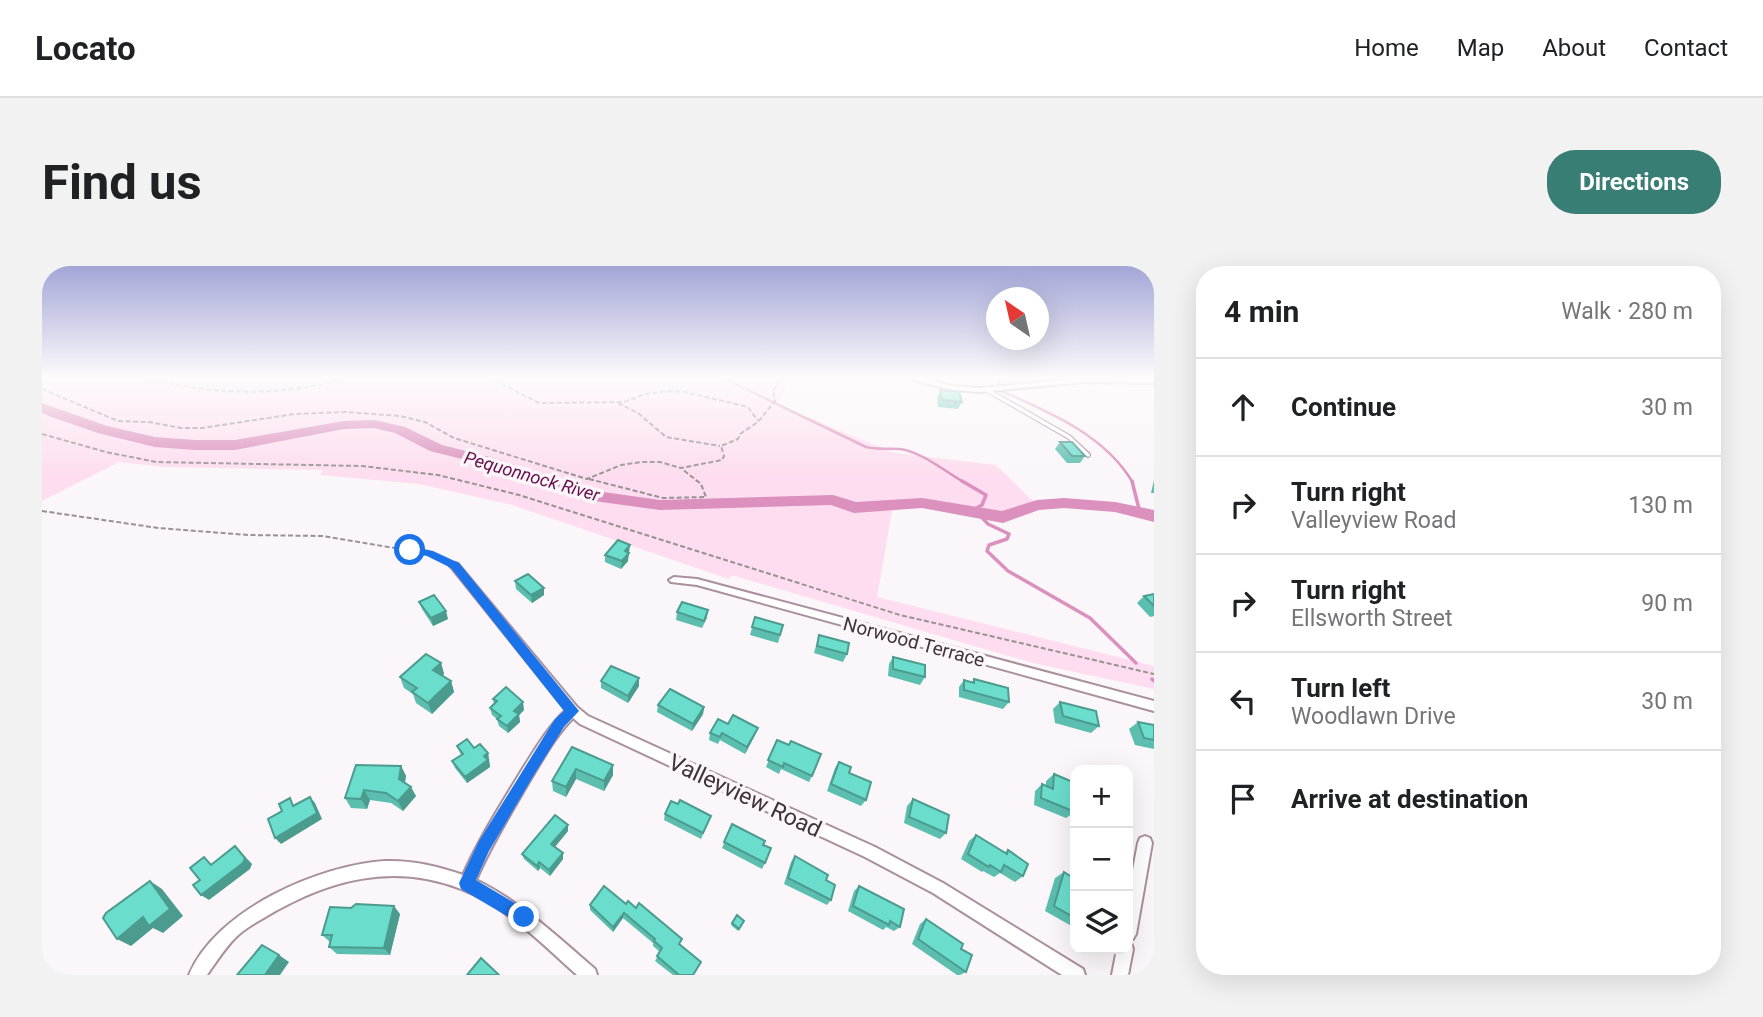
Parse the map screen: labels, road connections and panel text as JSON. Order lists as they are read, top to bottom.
{
  "streets": {
    "street": ["Norwood Terrace", "Valleyview Road"]
  },
  "water": ["Pequonnock River"],
  "north": "top left",
  "page": {
    "header": "Locato",
    "nav": [
      "Home",
      "Map",
      "About",
      "Contact"
    ],
    "buttons": "Directions",
    "title": "Find us",
    "heading": ["4 min", "Walk · 280 m"],
    "list": [
      ["Continue", "30 m"],
      ["Turn right", "Valleyview Road", "130 m"],
      ["Turn right", "Ellsworth Street", "90 m"],
      ["Turn left", "Woodlawn Drive", "30 m"],
      "Arrive at destination"
    ],
    "map_buttons": ["+", "−"]
  }
}
